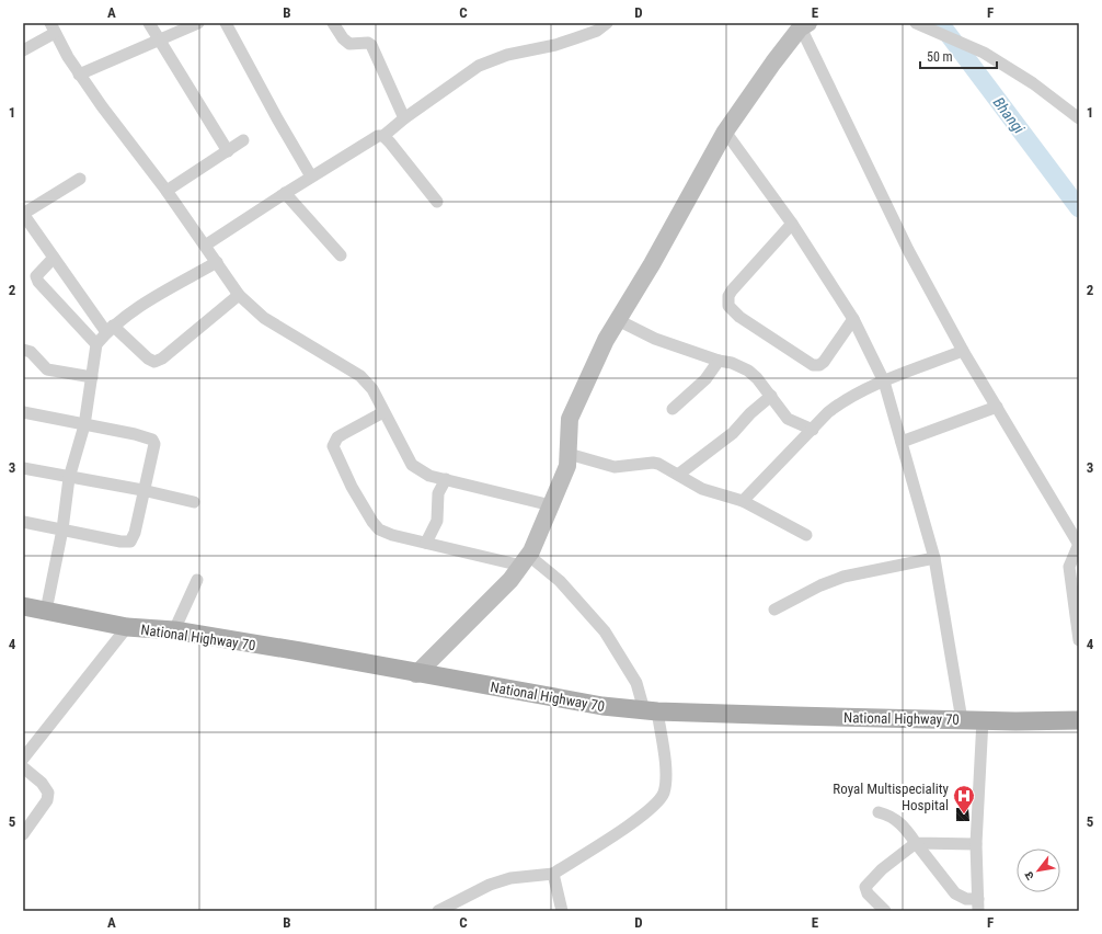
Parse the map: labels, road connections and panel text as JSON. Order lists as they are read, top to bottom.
{
  "streets": {
    "main road": ["National Highway 70"]
  },
  "water": ["Bhangi"],
  "places": {
    "hospital": ["Royal Multispeciality Hospital"]
  },
  "scale_bar": "50 m",
  "north": "bottom left",
  "grid": {
    "columns": [
      "A",
      "B",
      "C",
      "D",
      "E",
      "F"
    ],
    "rows": [
      "1",
      "2",
      "3",
      "4",
      "5"
    ]
  }
}
